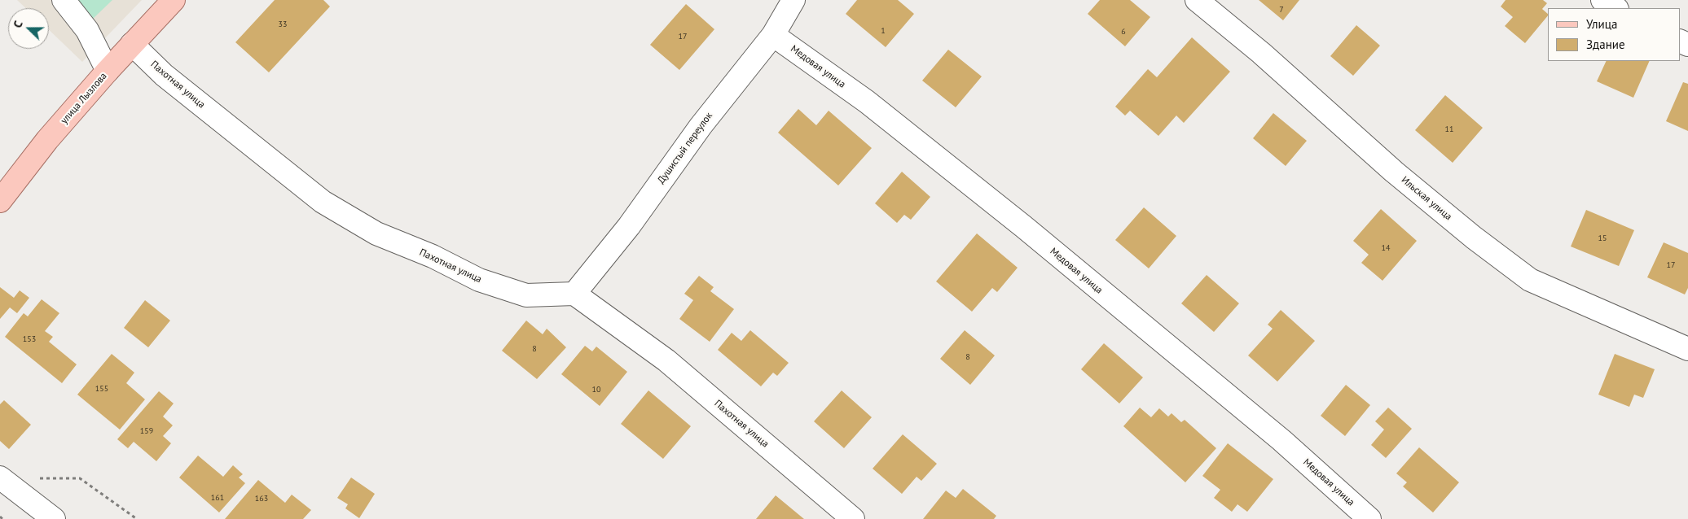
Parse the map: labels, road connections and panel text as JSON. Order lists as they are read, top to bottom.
{
  "streets": {
    "main road": ["улица Лызлова"],
    "street": [
      "Медовая улица",
      "Пахотная улица",
      "Душистый переулок",
      "Ильская улица"
    ]
  },
  "crossings": [
    ["Медовая улица", "Душистый переулок"],
    ["Пахотная улица", "улица Лызлова"],
    ["Пахотная улица", "Душистый переулок"]
  ],
  "house_numbers": [
    "7",
    "33",
    "1",
    "6",
    "17",
    "11",
    "15",
    "14",
    "17",
    "153",
    "8",
    "8",
    "155",
    "10",
    "159",
    "161",
    "163"
  ],
  "legend": ["Улица", "Здание"],
  "north": "left"
}
